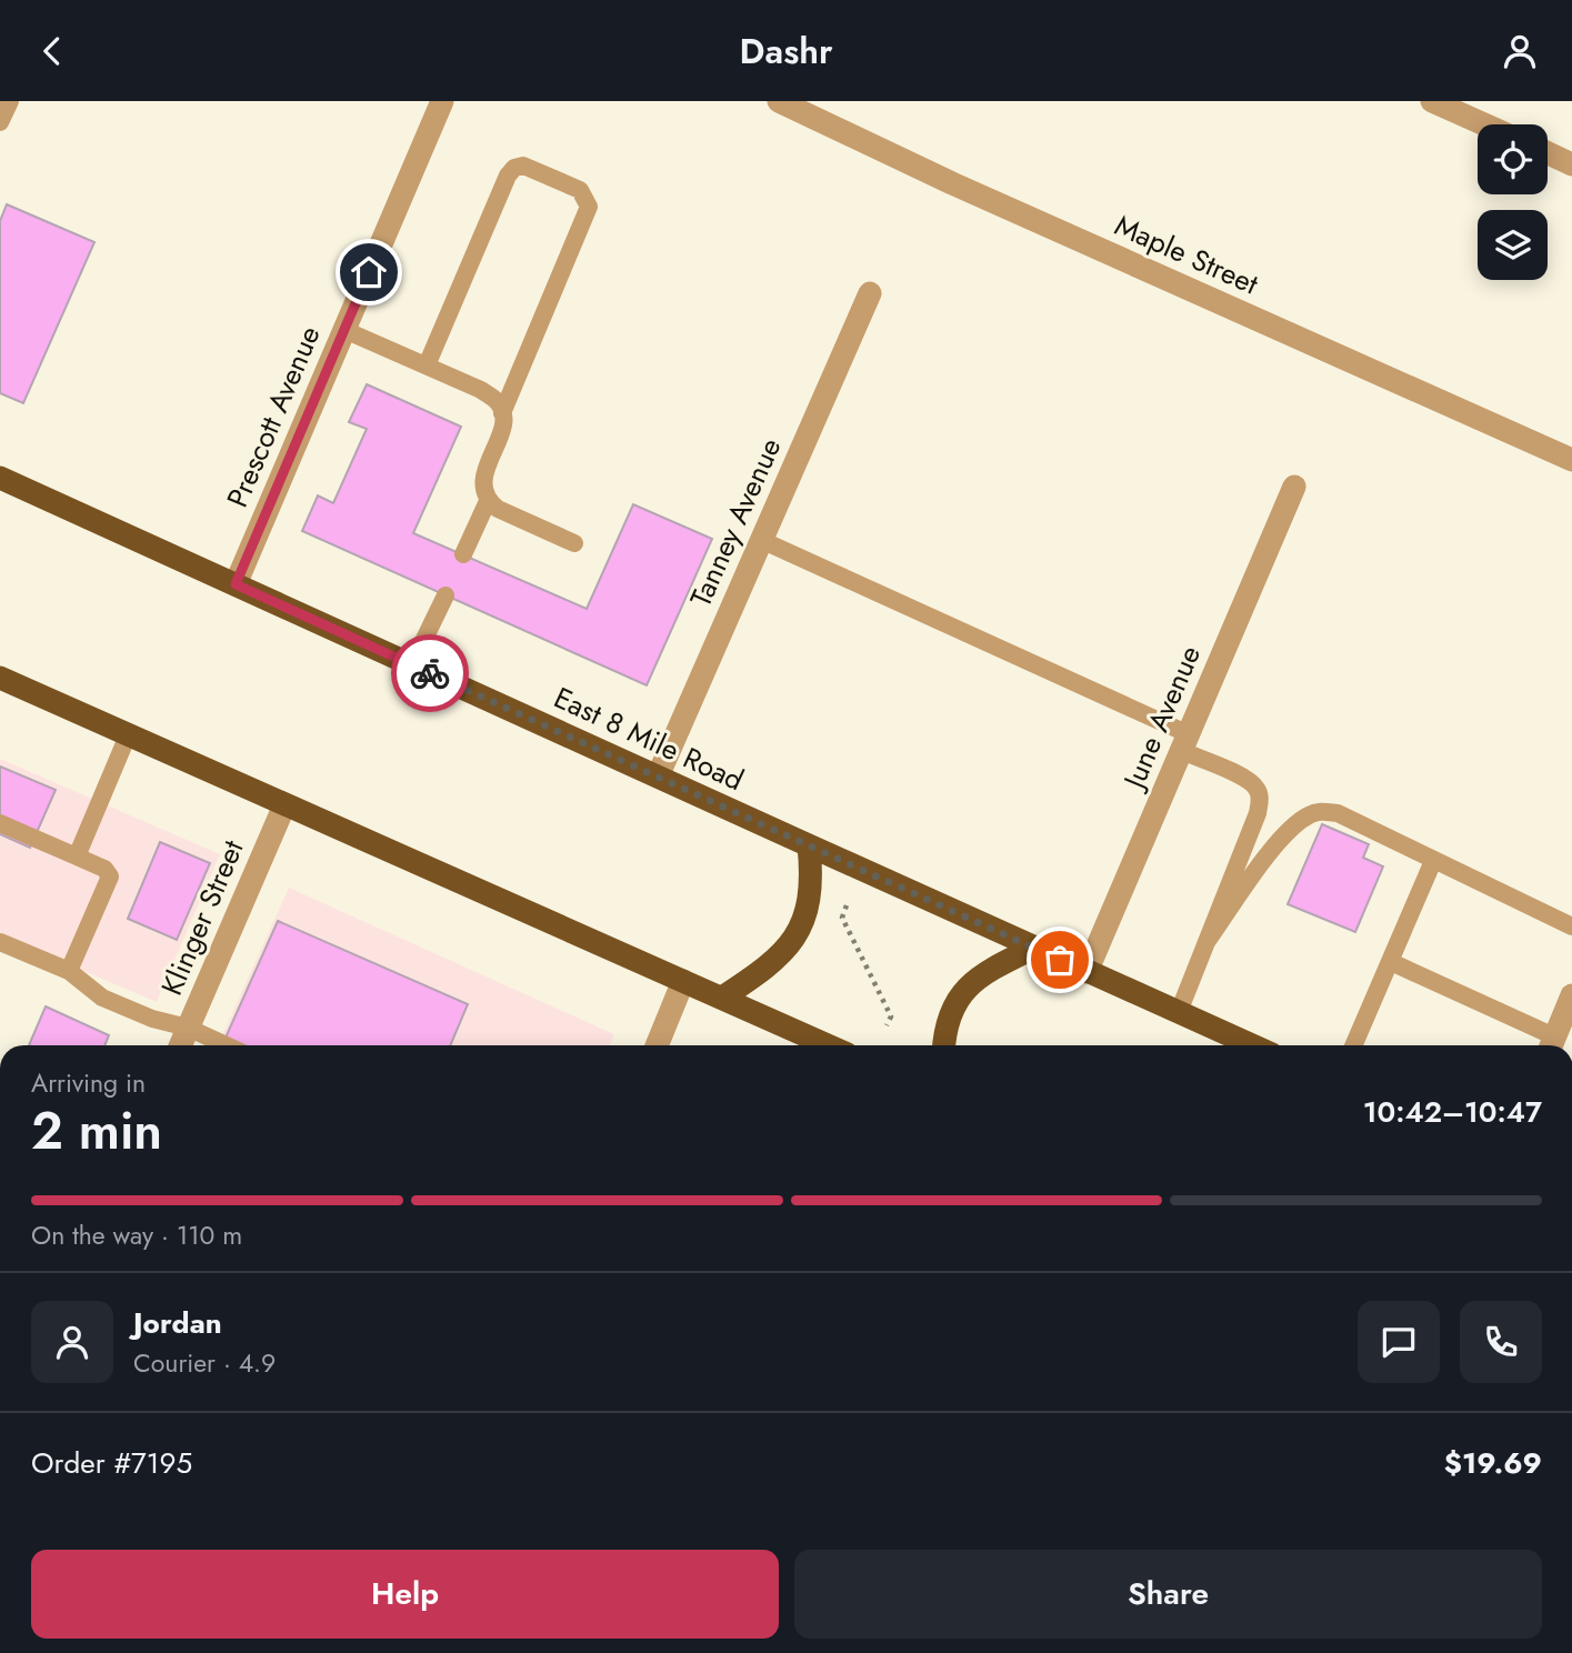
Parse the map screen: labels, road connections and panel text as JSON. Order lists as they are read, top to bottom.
{
  "streets": {
    "highway": ["East 8 Mile Road"],
    "street": [
      "Maple Street",
      "Prescott Avenue",
      "Tanney Avenue",
      "June Avenue",
      "Klinger Street"
    ]
  },
  "crossings": [
    ["Prescott Avenue", "East 8 Mile Road"],
    ["Tanney Avenue", "East 8 Mile Road"],
    ["June Avenue", "East 8 Mile Road"]
  ],
  "page": {
    "header": "Dashr",
    "heading": ["2 min", "Arriving in", "10:42–10:47"],
    "panel": [
      "Jordan",
      "Courier · 4.9",
      "Order #7195",
      "$19.69"
    ],
    "bar": "On the way · 110 m",
    "buttons": ["Help", "Share"]
  }
}
